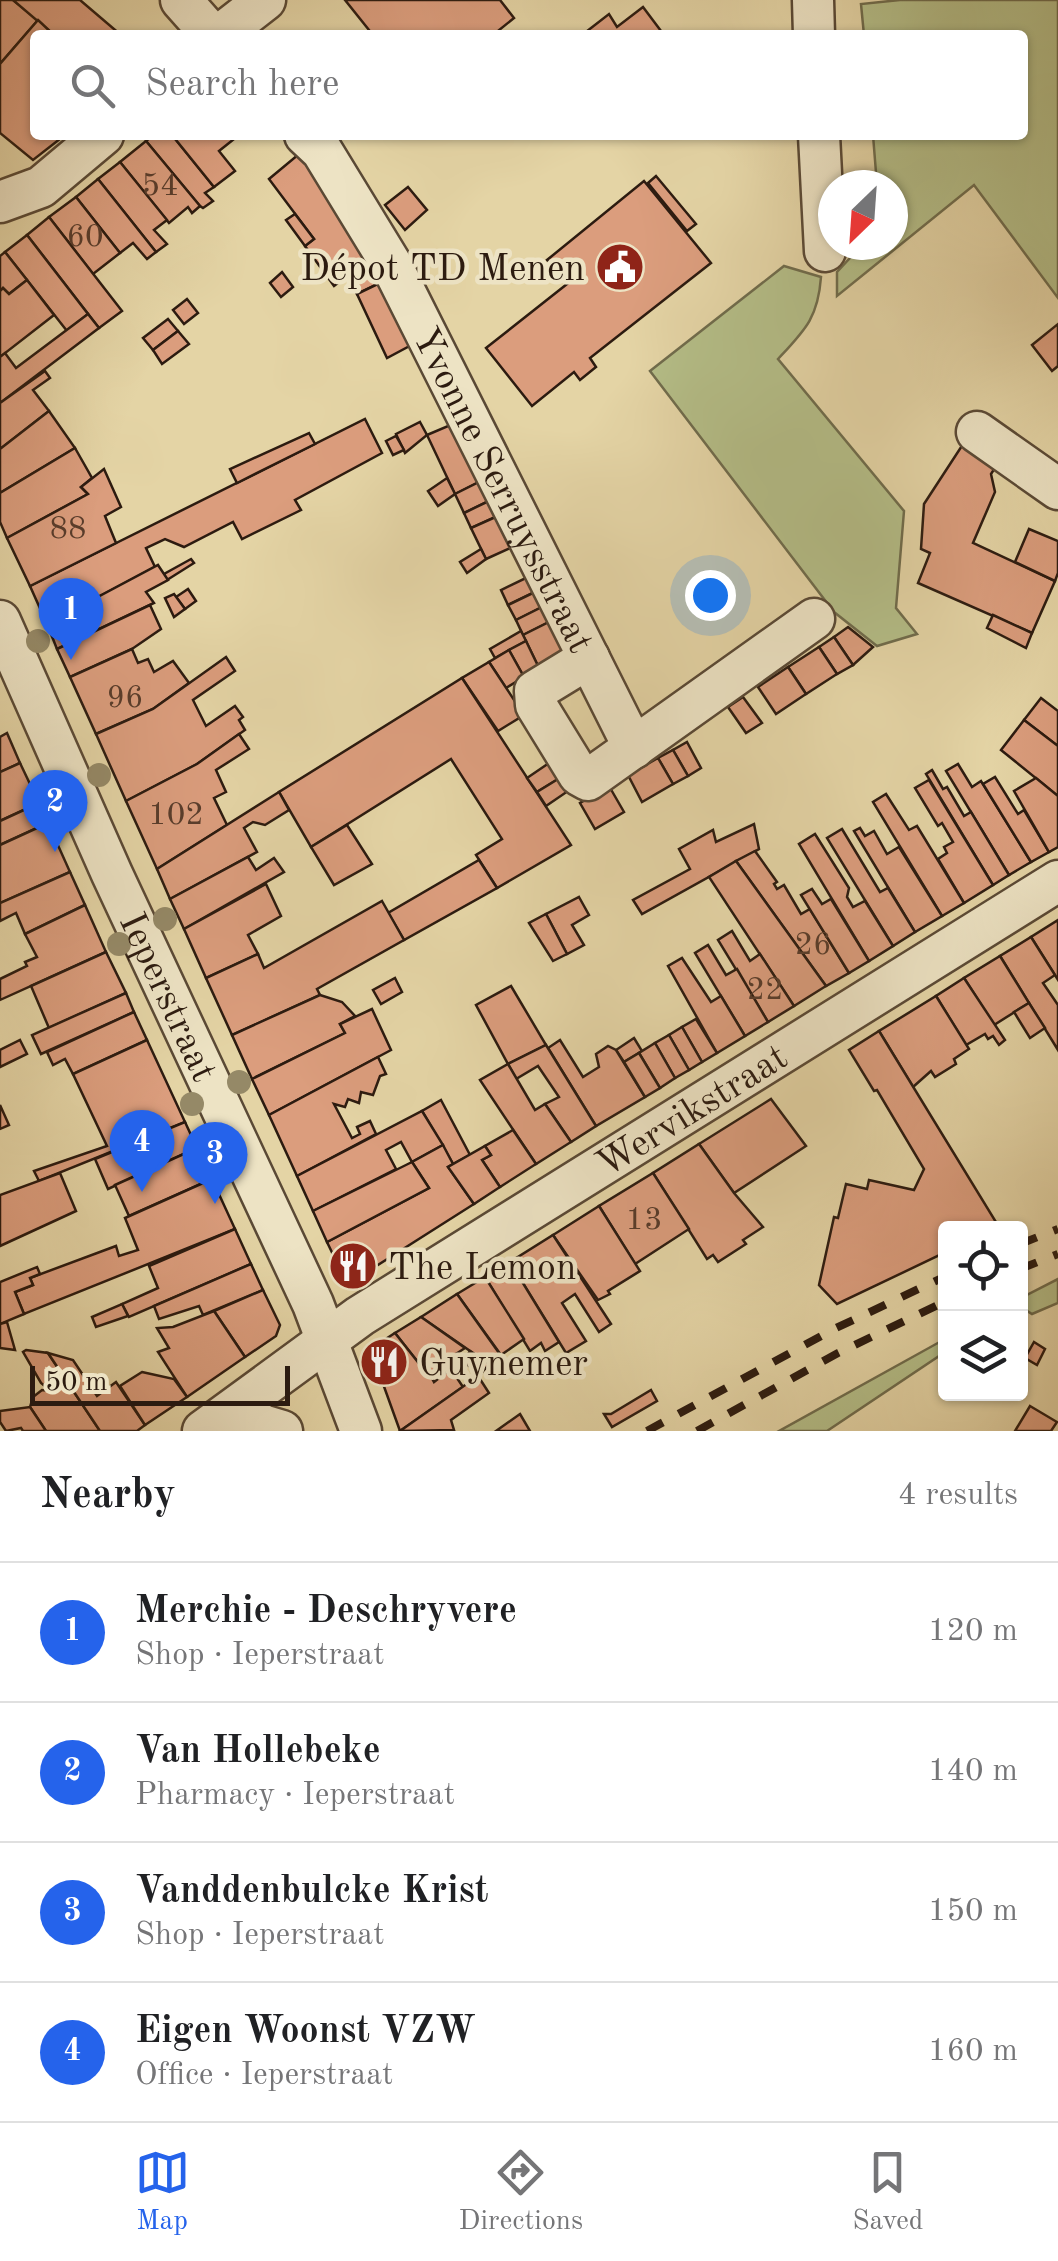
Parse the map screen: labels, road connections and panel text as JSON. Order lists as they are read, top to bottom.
{
  "streets": {
    "street": ["Yvonne Serruysstraat", "Ieperstraat", "Wervikstraat"]
  },
  "crossings": [
    ["Ieperstraat", "Wervikstraat"]
  ],
  "places": {
    "public building": ["Dépot TD Menen"],
    "restaurant": ["The Lemon", "Guynemer"]
  },
  "house_numbers": [
    "54",
    "60",
    "88",
    "96",
    "102",
    "26",
    "22",
    "13"
  ],
  "scale_bar": "50 m",
  "north": "bottom left",
  "page": {
    "search": "Search here",
    "pins": [
      "1",
      "2",
      "4",
      "3"
    ],
    "scale": "50 m",
    "heading": ["Nearby", "4 results"],
    "list": [
      {
        "mark": "1",
        "name": "Merchie - Deschryvere",
        "note": "Shop · Ieperstraat",
        "value": "120 m"
      },
      {
        "mark": "2",
        "name": "Van Hollebeke",
        "note": "Pharmacy · Ieperstraat",
        "value": "140 m"
      },
      {
        "mark": "3",
        "name": "Vanddenbulcke Krist",
        "note": "Shop · Ieperstraat",
        "value": "150 m"
      },
      {
        "mark": "4",
        "name": "Eigen Woonst VZW",
        "note": "Office · Ieperstraat",
        "value": "160 m"
      }
    ],
    "nav": ["Map", "Directions", "Saved"]
  }
}
